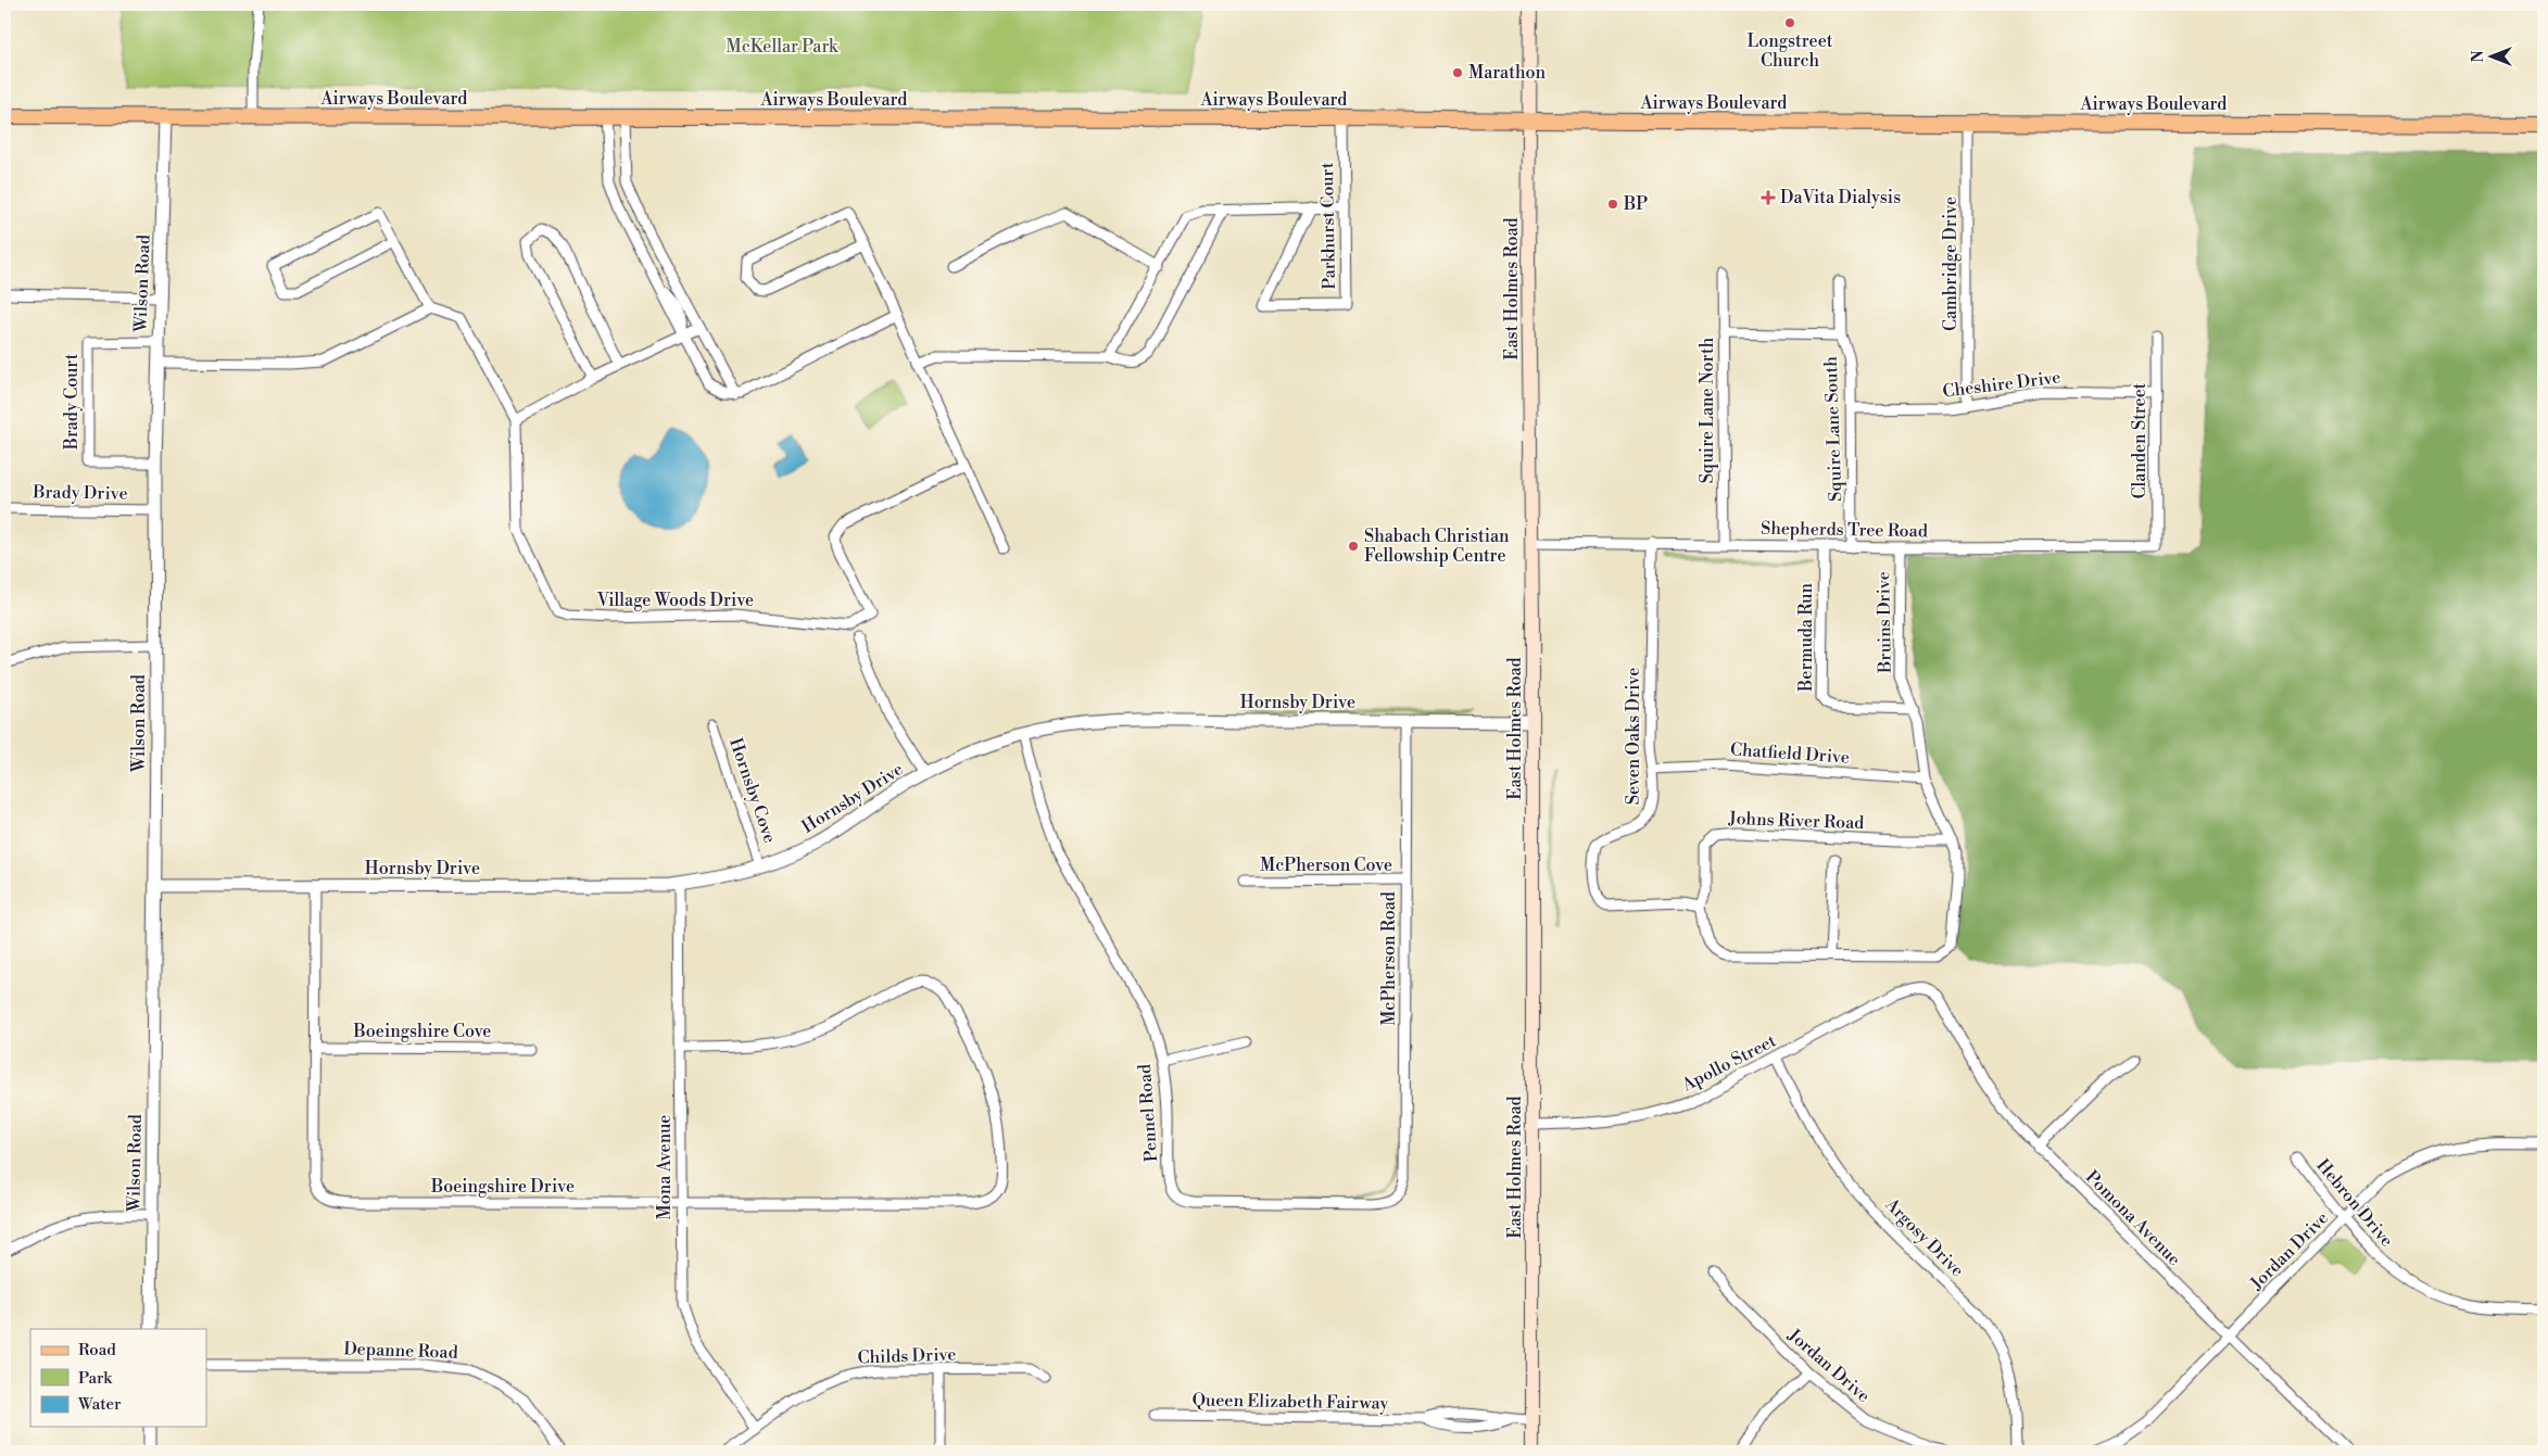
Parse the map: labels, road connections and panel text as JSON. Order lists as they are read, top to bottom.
{
  "streets": {
    "main road": ["Airways Boulevard", "East Holmes Road"],
    "street": [
      "Parkhurst Court",
      "Cambridge Drive",
      "Wilson Road",
      "Cheshire Drive",
      "Brady Court",
      "Squire Lane North",
      "Squire Lane South",
      "Clanden Street",
      "Brady Drive",
      "Shepherds Tree Road",
      "Village Woods Drive",
      "Bruins Drive",
      "Bermuda Run",
      "Hornsby Drive",
      "Seven Oaks Drive",
      "Chatfield Drive",
      "Hornsby Cove",
      "Johns River Road",
      "McPherson Cove",
      "McPherson Road",
      "Boeingshire Cove",
      "Apollo Street",
      "Pennel Road",
      "Mona Avenue",
      "Boeingshire Drive",
      "Hebron Drive",
      "Pomona Avenue",
      "Argosy Drive",
      "Jordan Drive",
      "Depanne Road",
      "Childs Drive",
      "Queen Elizabeth Fairway"
    ]
  },
  "crossings": [
    ["Airways Boulevard", "Parkhurst Court"],
    ["Airways Boulevard", "Cambridge Drive"],
    ["Airways Boulevard", "Wilson Road"],
    ["Airways Boulevard", "East Holmes Road"],
    ["Cambridge Drive", "Cheshire Drive"],
    ["Wilson Road", "Brady Court"],
    ["Wilson Road", "Brady Drive"],
    ["Wilson Road", "Hornsby Drive"],
    ["East Holmes Road", "Shepherds Tree Road"],
    ["East Holmes Road", "Hornsby Drive"],
    ["East Holmes Road", "Apollo Street"],
    ["East Holmes Road", "Queen Elizabeth Fairway"],
    ["Cheshire Drive", "Squire Lane South"],
    ["Cheshire Drive", "Clanden Street"],
    ["Squire Lane North", "Shepherds Tree Road"],
    ["Squire Lane South", "Shepherds Tree Road"],
    ["Clanden Street", "Shepherds Tree Road"],
    ["Shepherds Tree Road", "Bruins Drive"],
    ["Shepherds Tree Road", "Bermuda Run"],
    ["Shepherds Tree Road", "Seven Oaks Drive"],
    ["Bruins Drive", "Bermuda Run"],
    ["Bruins Drive", "Chatfield Drive"],
    ["Bruins Drive", "Johns River Road"],
    ["Hornsby Drive", "Hornsby Cove"],
    ["Hornsby Drive", "McPherson Road"],
    ["Hornsby Drive", "Pennel Road"],
    ["Hornsby Drive", "Mona Avenue"],
    ["Hornsby Drive", "Boeingshire Drive"],
    ["Seven Oaks Drive", "Chatfield Drive"],
    ["Seven Oaks Drive", "Johns River Road"],
    ["McPherson Cove", "McPherson Road"],
    ["McPherson Road", "Pennel Road"],
    ["Boeingshire Cove", "Boeingshire Drive"],
    ["Apollo Street", "Pomona Avenue"],
    ["Apollo Street", "Argosy Drive"],
    ["Mona Avenue", "Boeingshire Drive"],
    ["Mona Avenue", "Childs Drive"],
    ["Hebron Drive", "Jordan Drive"],
    ["Pomona Avenue", "Jordan Drive"]
  ],
  "parks": ["McKellar Park"],
  "places": {
    "other": [
      "Longstreet Church",
      "Marathon",
      "BP",
      "Shabach Christian Fellowship Centre"
    ],
    "health": ["DaVita Dialysis"]
  },
  "legend": ["Road", "Park", "Water"],
  "north": "left"
}
